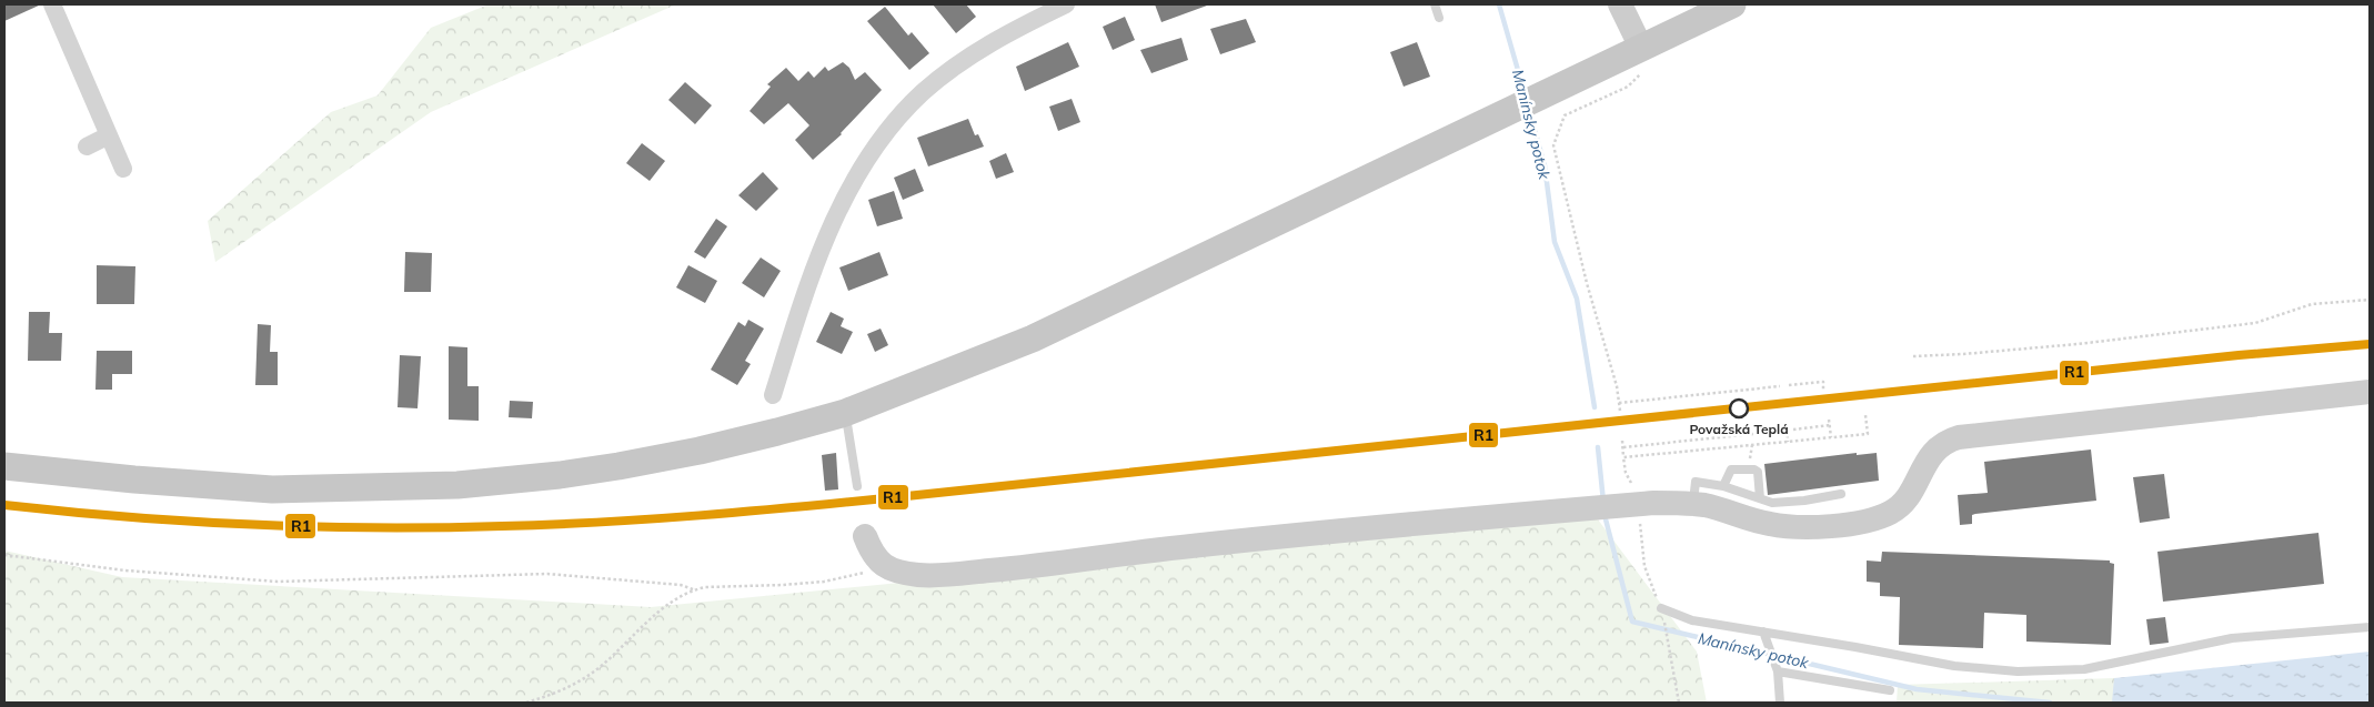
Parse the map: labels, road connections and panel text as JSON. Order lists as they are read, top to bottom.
{
  "water": ["Manínsky potok"],
  "places": ["Považská Teplá"],
  "lines": ["transit line R1"]
}
